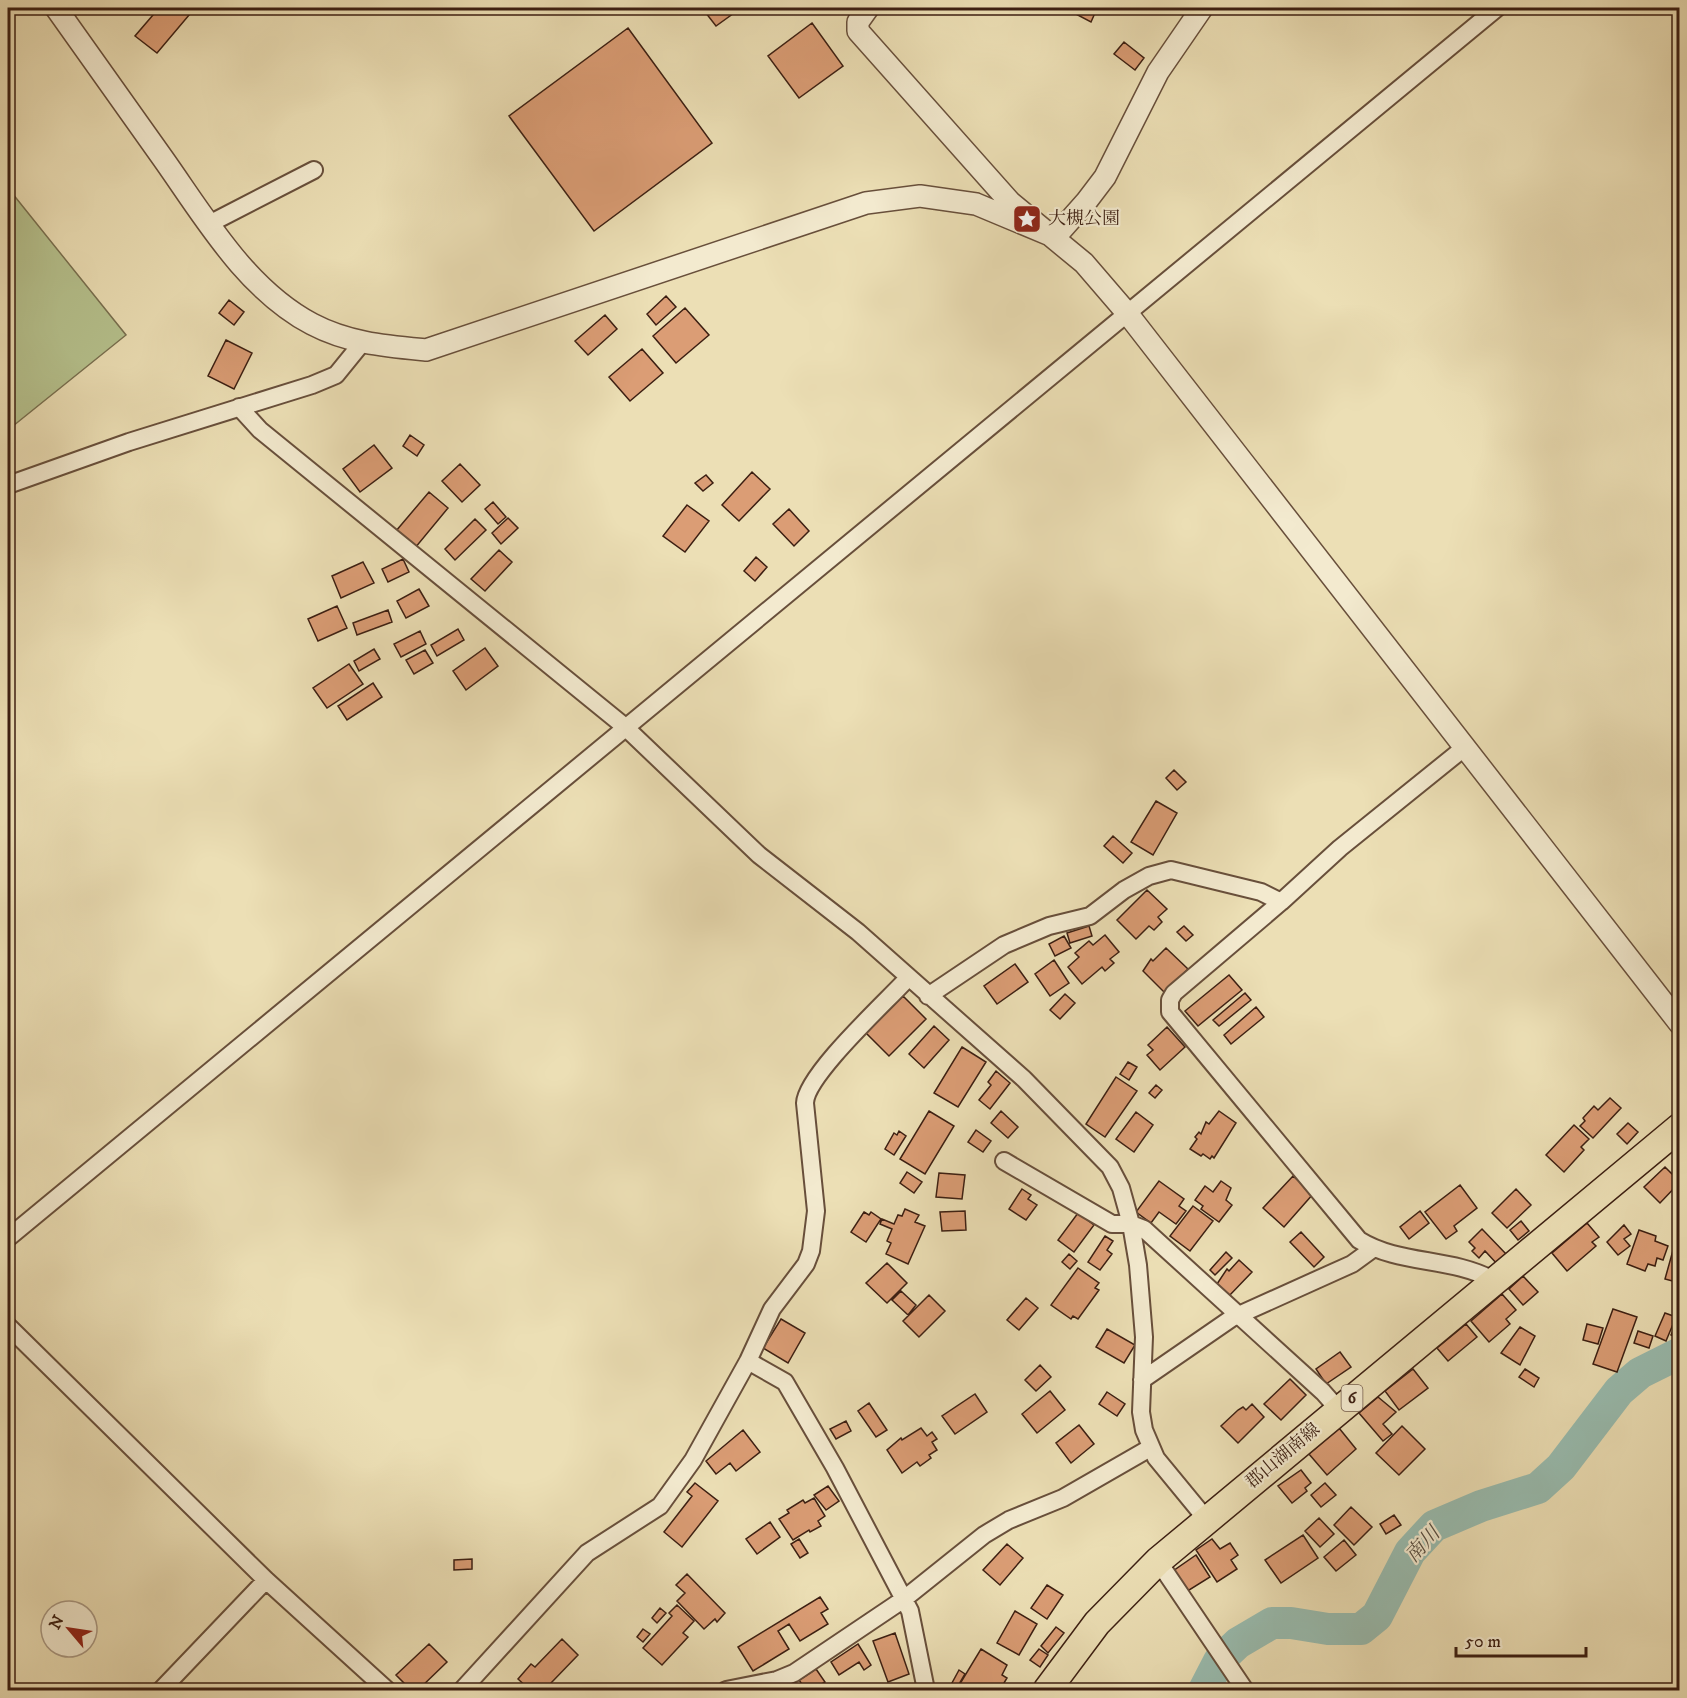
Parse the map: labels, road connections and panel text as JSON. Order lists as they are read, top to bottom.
{
  "streets": {
    "main road": ["6", "郡山湖南線"]
  },
  "water": ["南川"],
  "places": {
    "place": ["大槻公園"]
  },
  "scale_bar": "50 m",
  "north": "top left"
}
